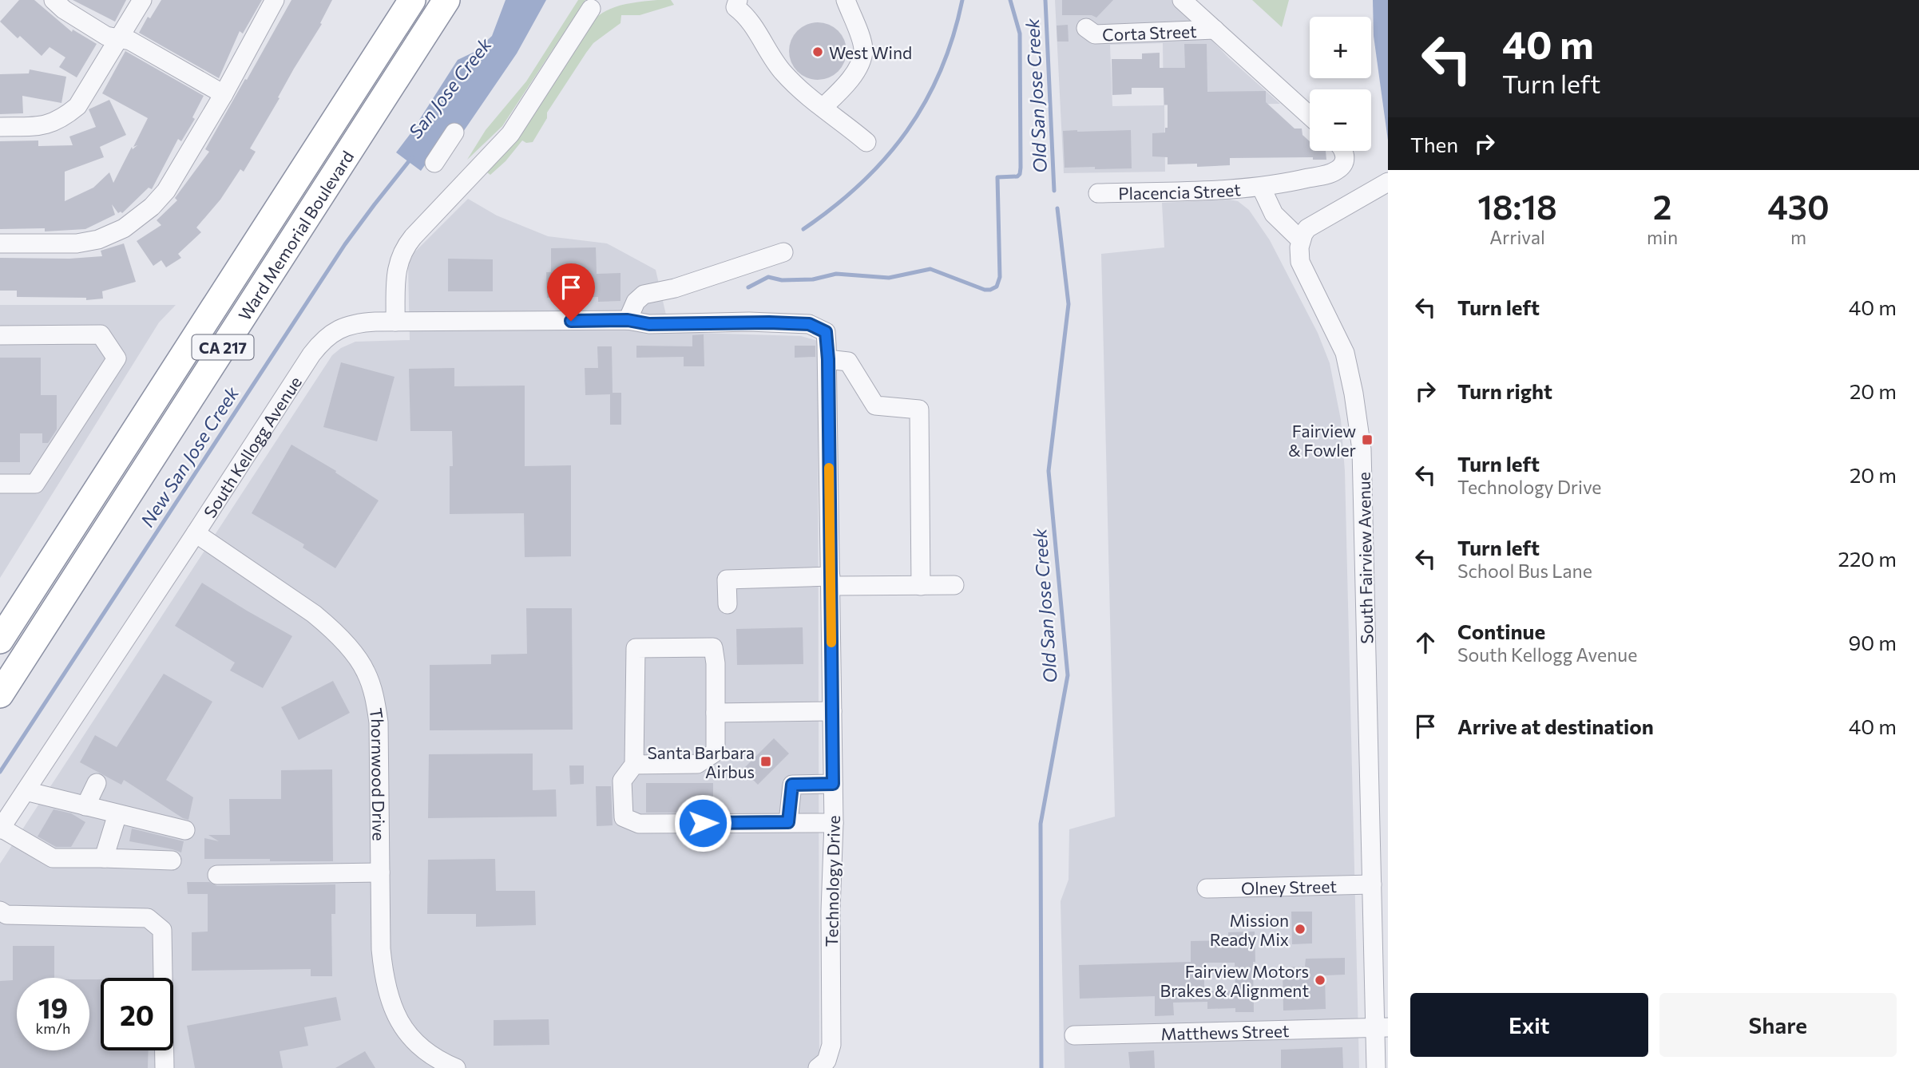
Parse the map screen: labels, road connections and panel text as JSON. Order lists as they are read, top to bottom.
{
  "streets": {
    "highway": ["Ward Memorial Boulevard", "CA 217"],
    "street": [
      "Corta Street",
      "Placencia Street",
      "South Kellogg Avenue",
      "South Fairview Avenue",
      "Thornwood Drive",
      "Technology Drive",
      "Olney Street",
      "Matthews Street"
    ]
  },
  "crossings": [
    ["South Kellogg Avenue", "Thornwood Drive"],
    ["South Kellogg Avenue", "Technology Drive"],
    ["South Fairview Avenue", "Olney Street"],
    ["South Fairview Avenue", "Matthews Street"]
  ],
  "water": ["San Jose Creek", "Old San Jose Creek", "New San Jose Creek"],
  "places": {
    "other": ["West Wind", "Mission Ready Mix", "Fairview Motors Brakes & Alignment"],
    "transit": ["Fairview & Fowler", "Santa Barbara Airbus"]
  },
  "page": {
    "turn": ["40 m", "Turn left"],
    "map_buttons": ["+", "−"],
    "then": "Then",
    "eta": [
      "18:18",
      "Arrival",
      "2",
      "min",
      "430",
      "m"
    ],
    "list": [
      {
        "name": "Turn left",
        "value": "40 m"
      },
      {
        "name": "Turn right",
        "value": "20 m"
      },
      {
        "name": "Turn left",
        "note": "Technology Drive",
        "value": "20 m"
      },
      {
        "name": "Turn left",
        "note": "School Bus Lane",
        "value": "220 m"
      },
      {
        "name": "Continue",
        "note": "South Kellogg Avenue",
        "value": "90 m"
      },
      {
        "name": "Arrive at destination",
        "value": "40 m"
      }
    ],
    "speed": "19 km/h",
    "limit": "20",
    "buttons": ["Exit", "Share"]
  }
}
